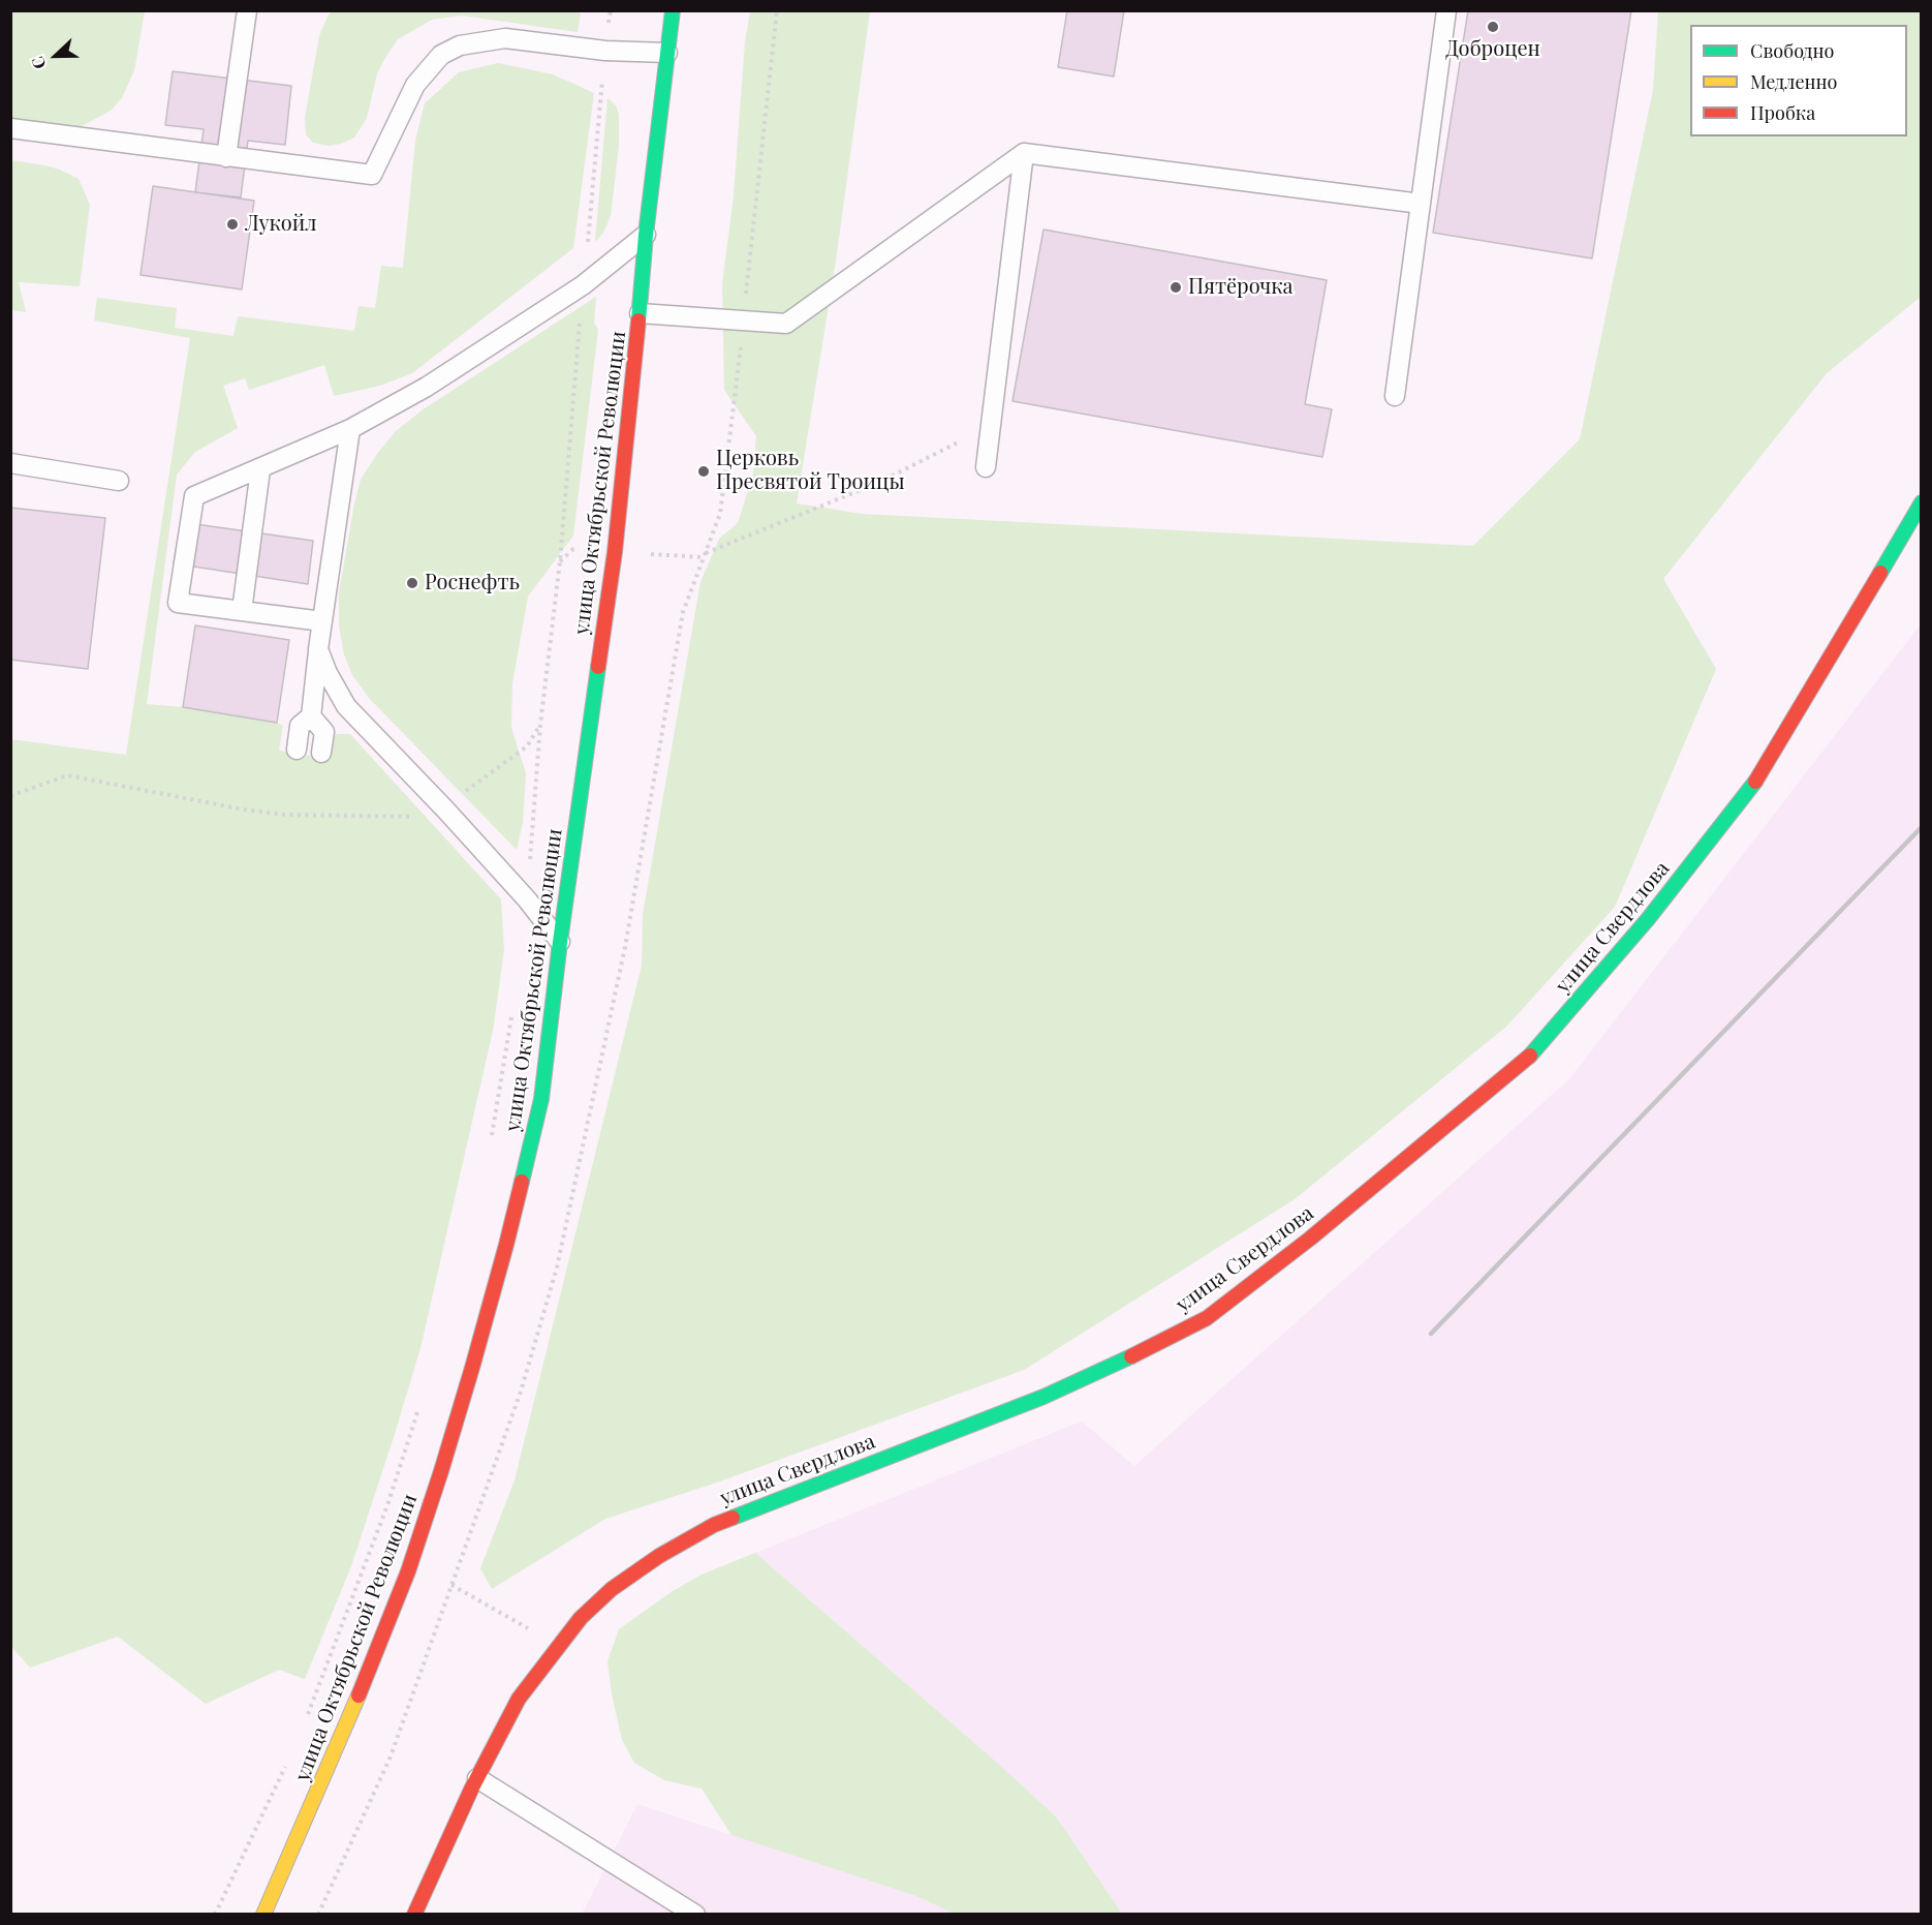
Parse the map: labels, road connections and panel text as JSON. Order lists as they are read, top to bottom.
{
  "streets": {
    "street": ["улица Октябрьской Революции", "улица Свердлова"]
  },
  "places": [
    "Доброцен",
    "Лукойл",
    "Пятёрочка",
    "Церковь Пресвятой Троицы",
    "Роснефть"
  ],
  "legend": ["Свободно", "Медленно", "Пробка"],
  "north": "left"
}
